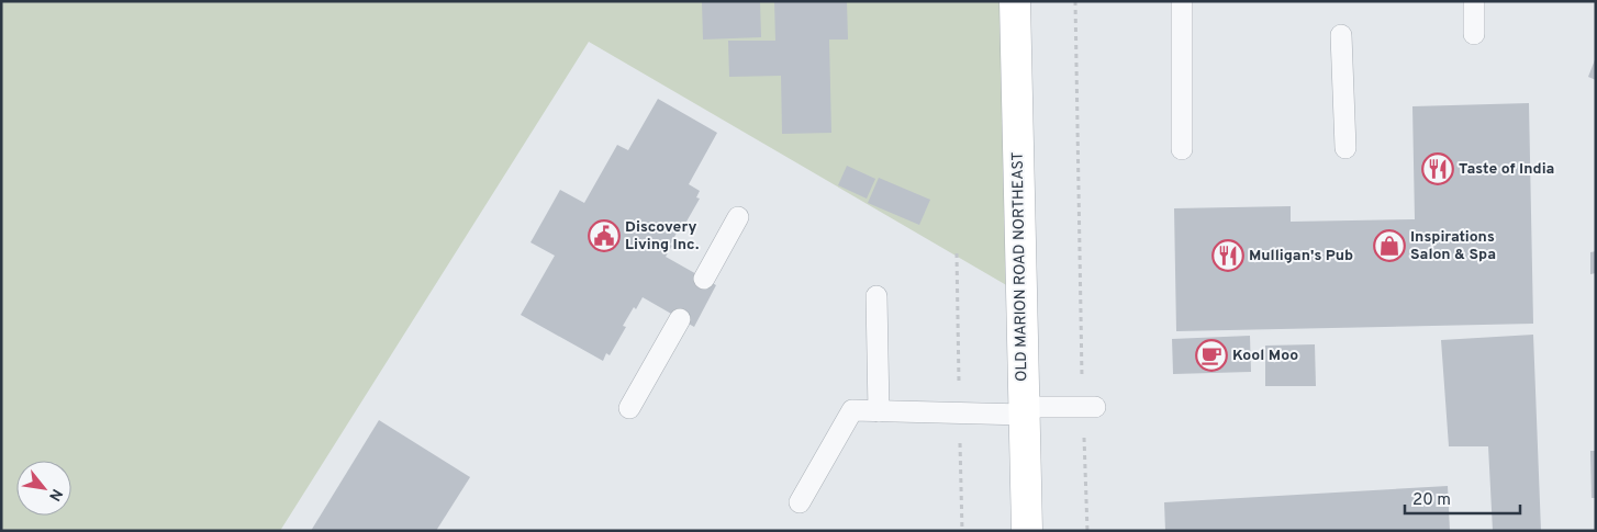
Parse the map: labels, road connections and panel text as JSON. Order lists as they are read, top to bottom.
{
  "streets": {
    "main road": ["OLD MARION ROAD NORTHEAST"]
  },
  "places": {
    "restaurant": ["Taste of India", "Mulligan's Pub"],
    "public building": ["Discovery Living Inc."],
    "shop": ["Inspirations Salon & Spa"],
    "cafe": ["Kool Moo"]
  },
  "scale_bar": "20 m",
  "north": "bottom right"
}
